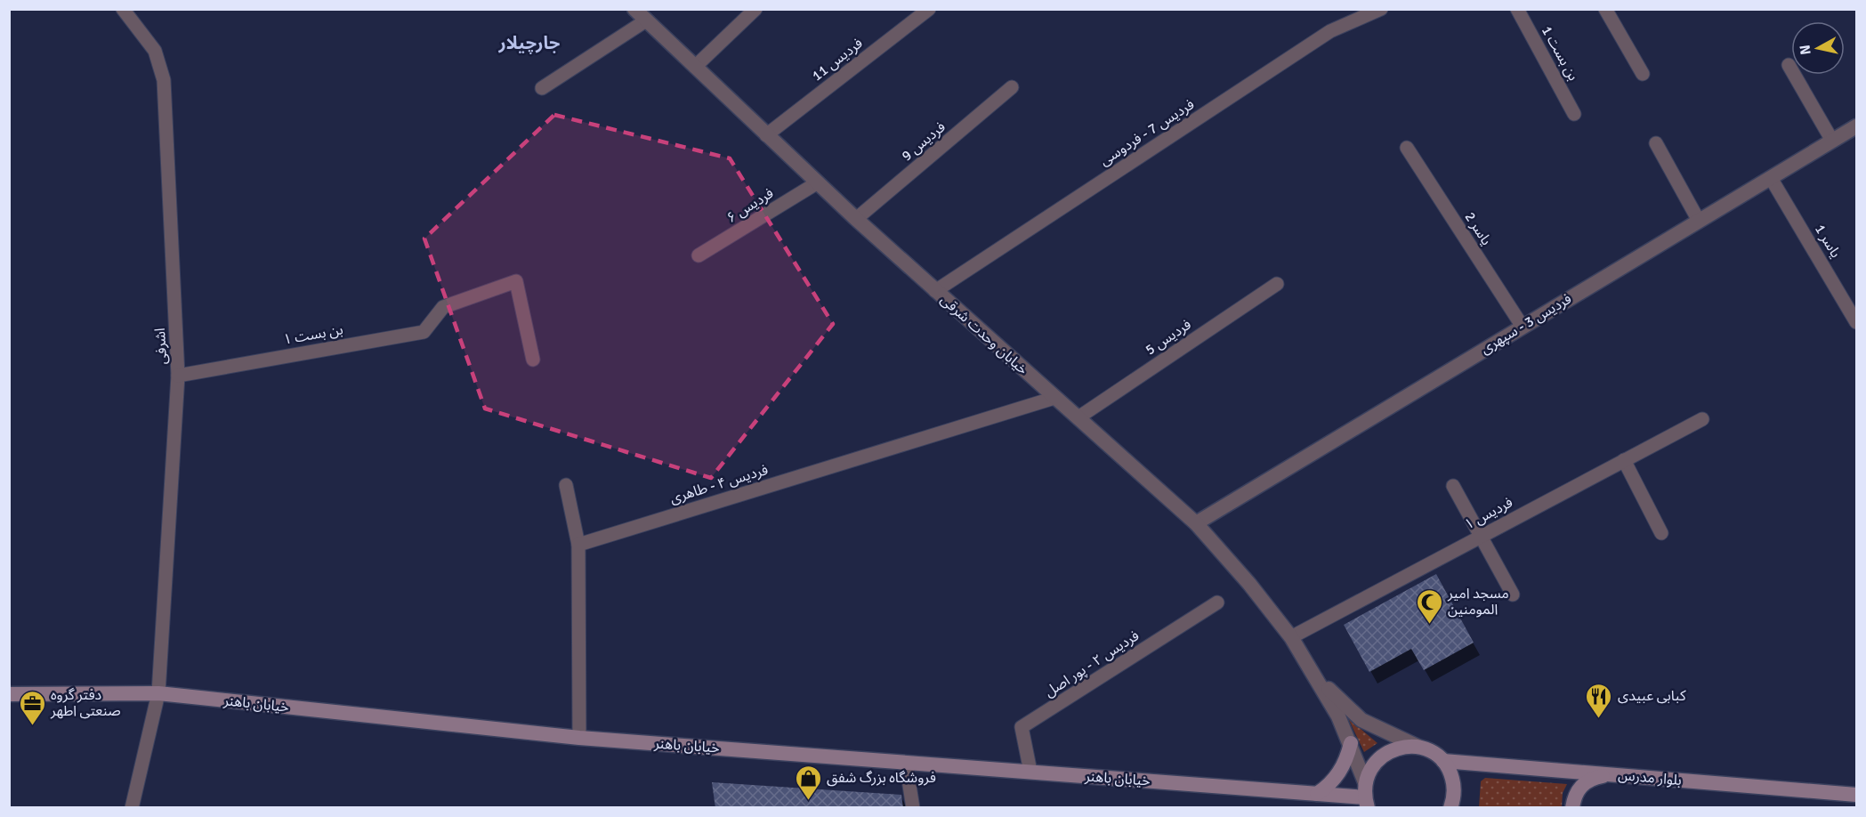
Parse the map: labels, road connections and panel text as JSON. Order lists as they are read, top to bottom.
{
  "streets": {
    "main road": ["خیابان باهنر", "بلوار مدرس"],
    "street": ["فردیس 3 - سپهری", "خیابان وحدت شرقی"],
    "lane": [
      "بن بست 1",
      "فردیس 11",
      "فردیس 7 - فردوسی",
      "فردیس 9",
      "فردیس ۶",
      "یاسر 2",
      "یاسر 1",
      "بن بست ۱",
      "فردیس 5",
      "اشرفی",
      "فردیس ۴ - طاهری",
      "فردیس ۱",
      "فردیس ۲ - پور اصل"
    ]
  },
  "crossings": [
    ["فردیس 11", "خیابان وحدت شرقی"],
    ["فردیس 7 - فردوسی", "خیابان وحدت شرقی"],
    ["فردیس 9", "خیابان وحدت شرقی"],
    ["فردیس ۶", "خیابان وحدت شرقی"],
    ["یاسر 2", "فردیس 3 - سپهری"],
    ["یاسر 1", "فردیس 3 - سپهری"],
    ["فردیس 3 - سپهری", "خیابان وحدت شرقی"],
    ["بن بست ۱", "اشرفی"],
    ["خیابان وحدت شرقی", "فردیس 5"],
    ["خیابان وحدت شرقی", "فردیس ۴ - طاهری"],
    ["خیابان وحدت شرقی", "فردیس ۱"],
    ["اشرفی", "خیابان باهنر"],
    ["فردیس ۲ - پور اصل", "خیابان باهنر"]
  ],
  "districts": ["جارچیلار"],
  "places": {
    "mosque": ["مسجد امیر المومنین"],
    "restaurant": ["کبابی عبیدی"],
    "office": ["دفتر گروه صنعتی اطهر"],
    "shop": ["فروشگاه بزرگ شفق"]
  },
  "north": "left"
}
